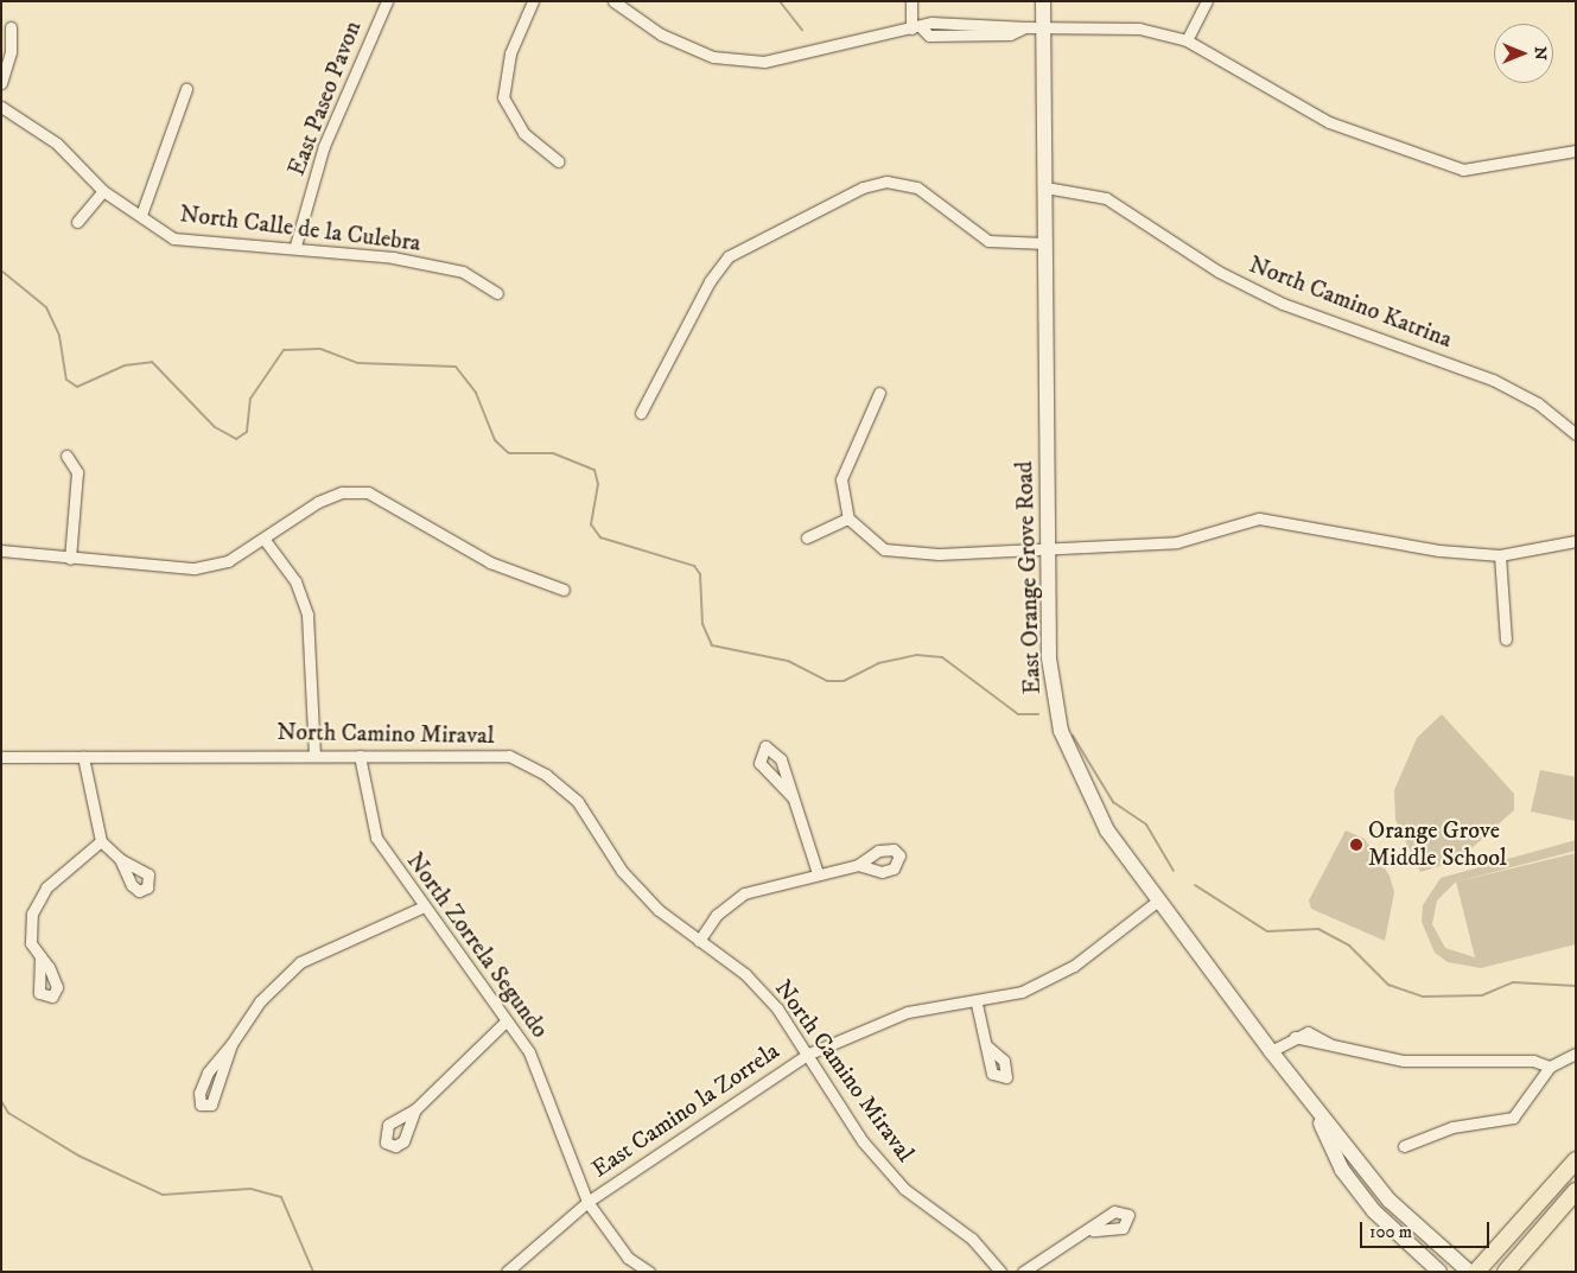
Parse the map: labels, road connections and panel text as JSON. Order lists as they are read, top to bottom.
{
  "streets": {
    "main road": ["East Orange Grove Road"],
    "street": [
      "East Paseo Pavon",
      "North Calle de la Culebra",
      "North Camino Katrina",
      "North Camino Miraval",
      "North Zorrela Segundo",
      "East Camino la Zorrela"
    ]
  },
  "crossings": [
    ["East Paseo Pavon", "North Calle de la Culebra"],
    ["North Camino Katrina", "East Orange Grove Road"],
    ["East Orange Grove Road", "East Camino la Zorrela"],
    ["North Camino Miraval", "North Zorrela Segundo"],
    ["North Camino Miraval", "East Camino la Zorrela"],
    ["North Zorrela Segundo", "East Camino la Zorrela"]
  ],
  "places": ["Orange Grove Middle School"],
  "scale_bar": "100 m",
  "north": "right"
}
